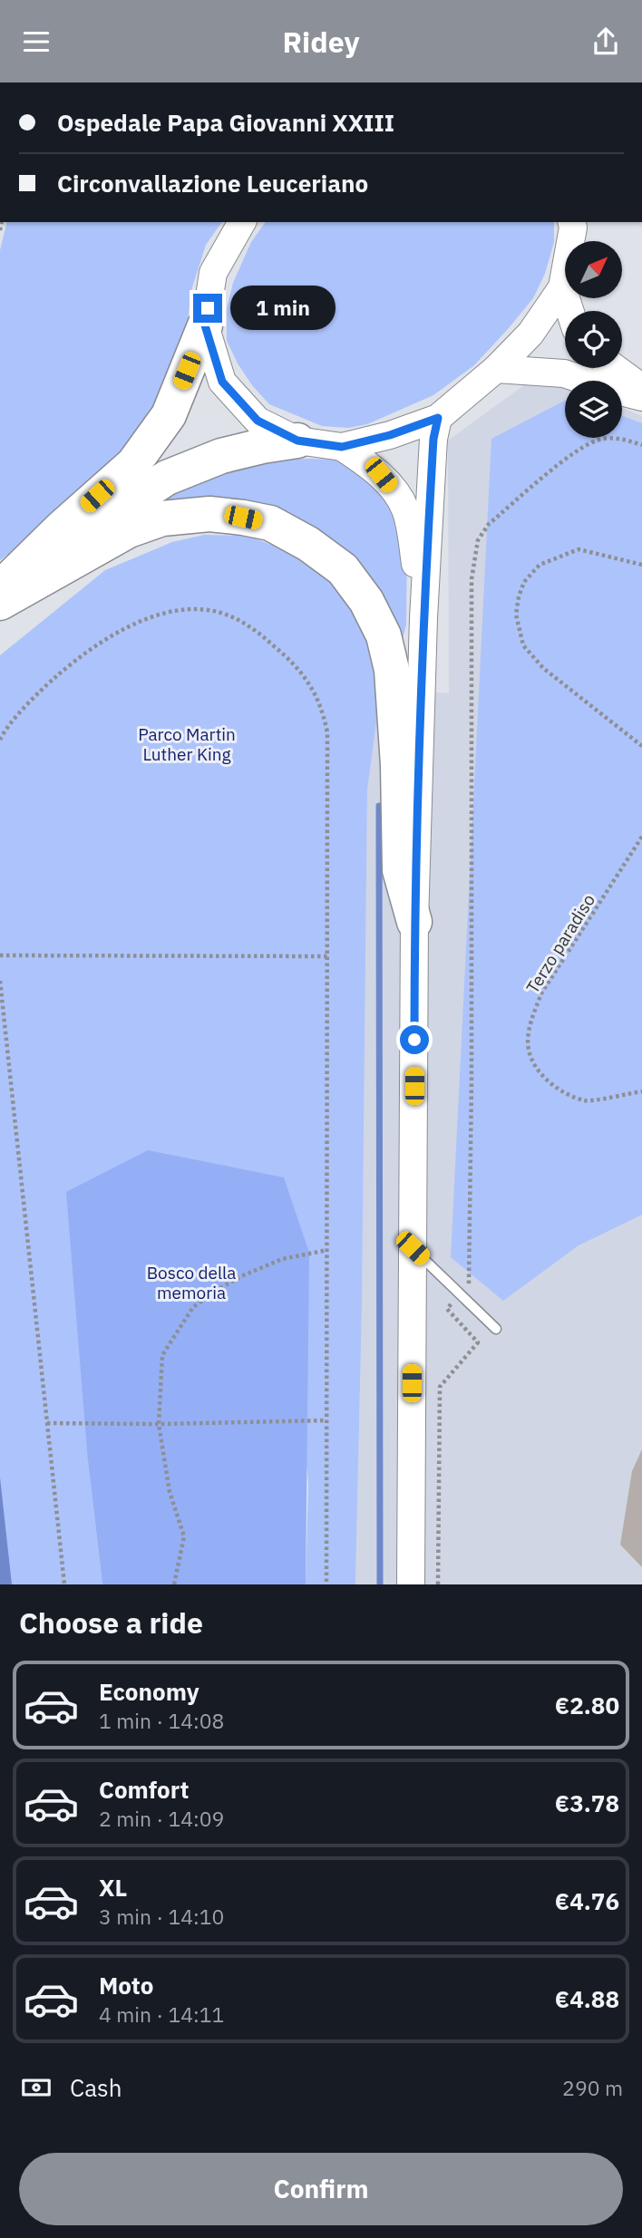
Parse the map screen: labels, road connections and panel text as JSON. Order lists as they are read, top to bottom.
{
  "streets": {
    "path": ["Terzo paradiso"]
  },
  "parks": ["Parco Martin Luther King", "Bosco della memoria"],
  "north": "top right",
  "page": {
    "header": "Ridey",
    "banner": ["Ospedale Papa Giovanni XXIII", "Circonvallazione Leuceriano"],
    "bubble": "1 min",
    "heading": "Choose a ride",
    "list": [
      {
        "name": "Economy",
        "note": "1 min · 14:08",
        "value": "€2.80"
      },
      {
        "name": "Comfort",
        "note": "2 min · 14:09",
        "value": "€3.78"
      },
      {
        "name": "XL",
        "note": "3 min · 14:10",
        "value": "€4.76"
      },
      {
        "name": "Moto",
        "note": "4 min · 14:11",
        "value": "€4.88"
      }
    ],
    "pay": ["Cash", "290 m"],
    "buttons": "Confirm"
  }
}
